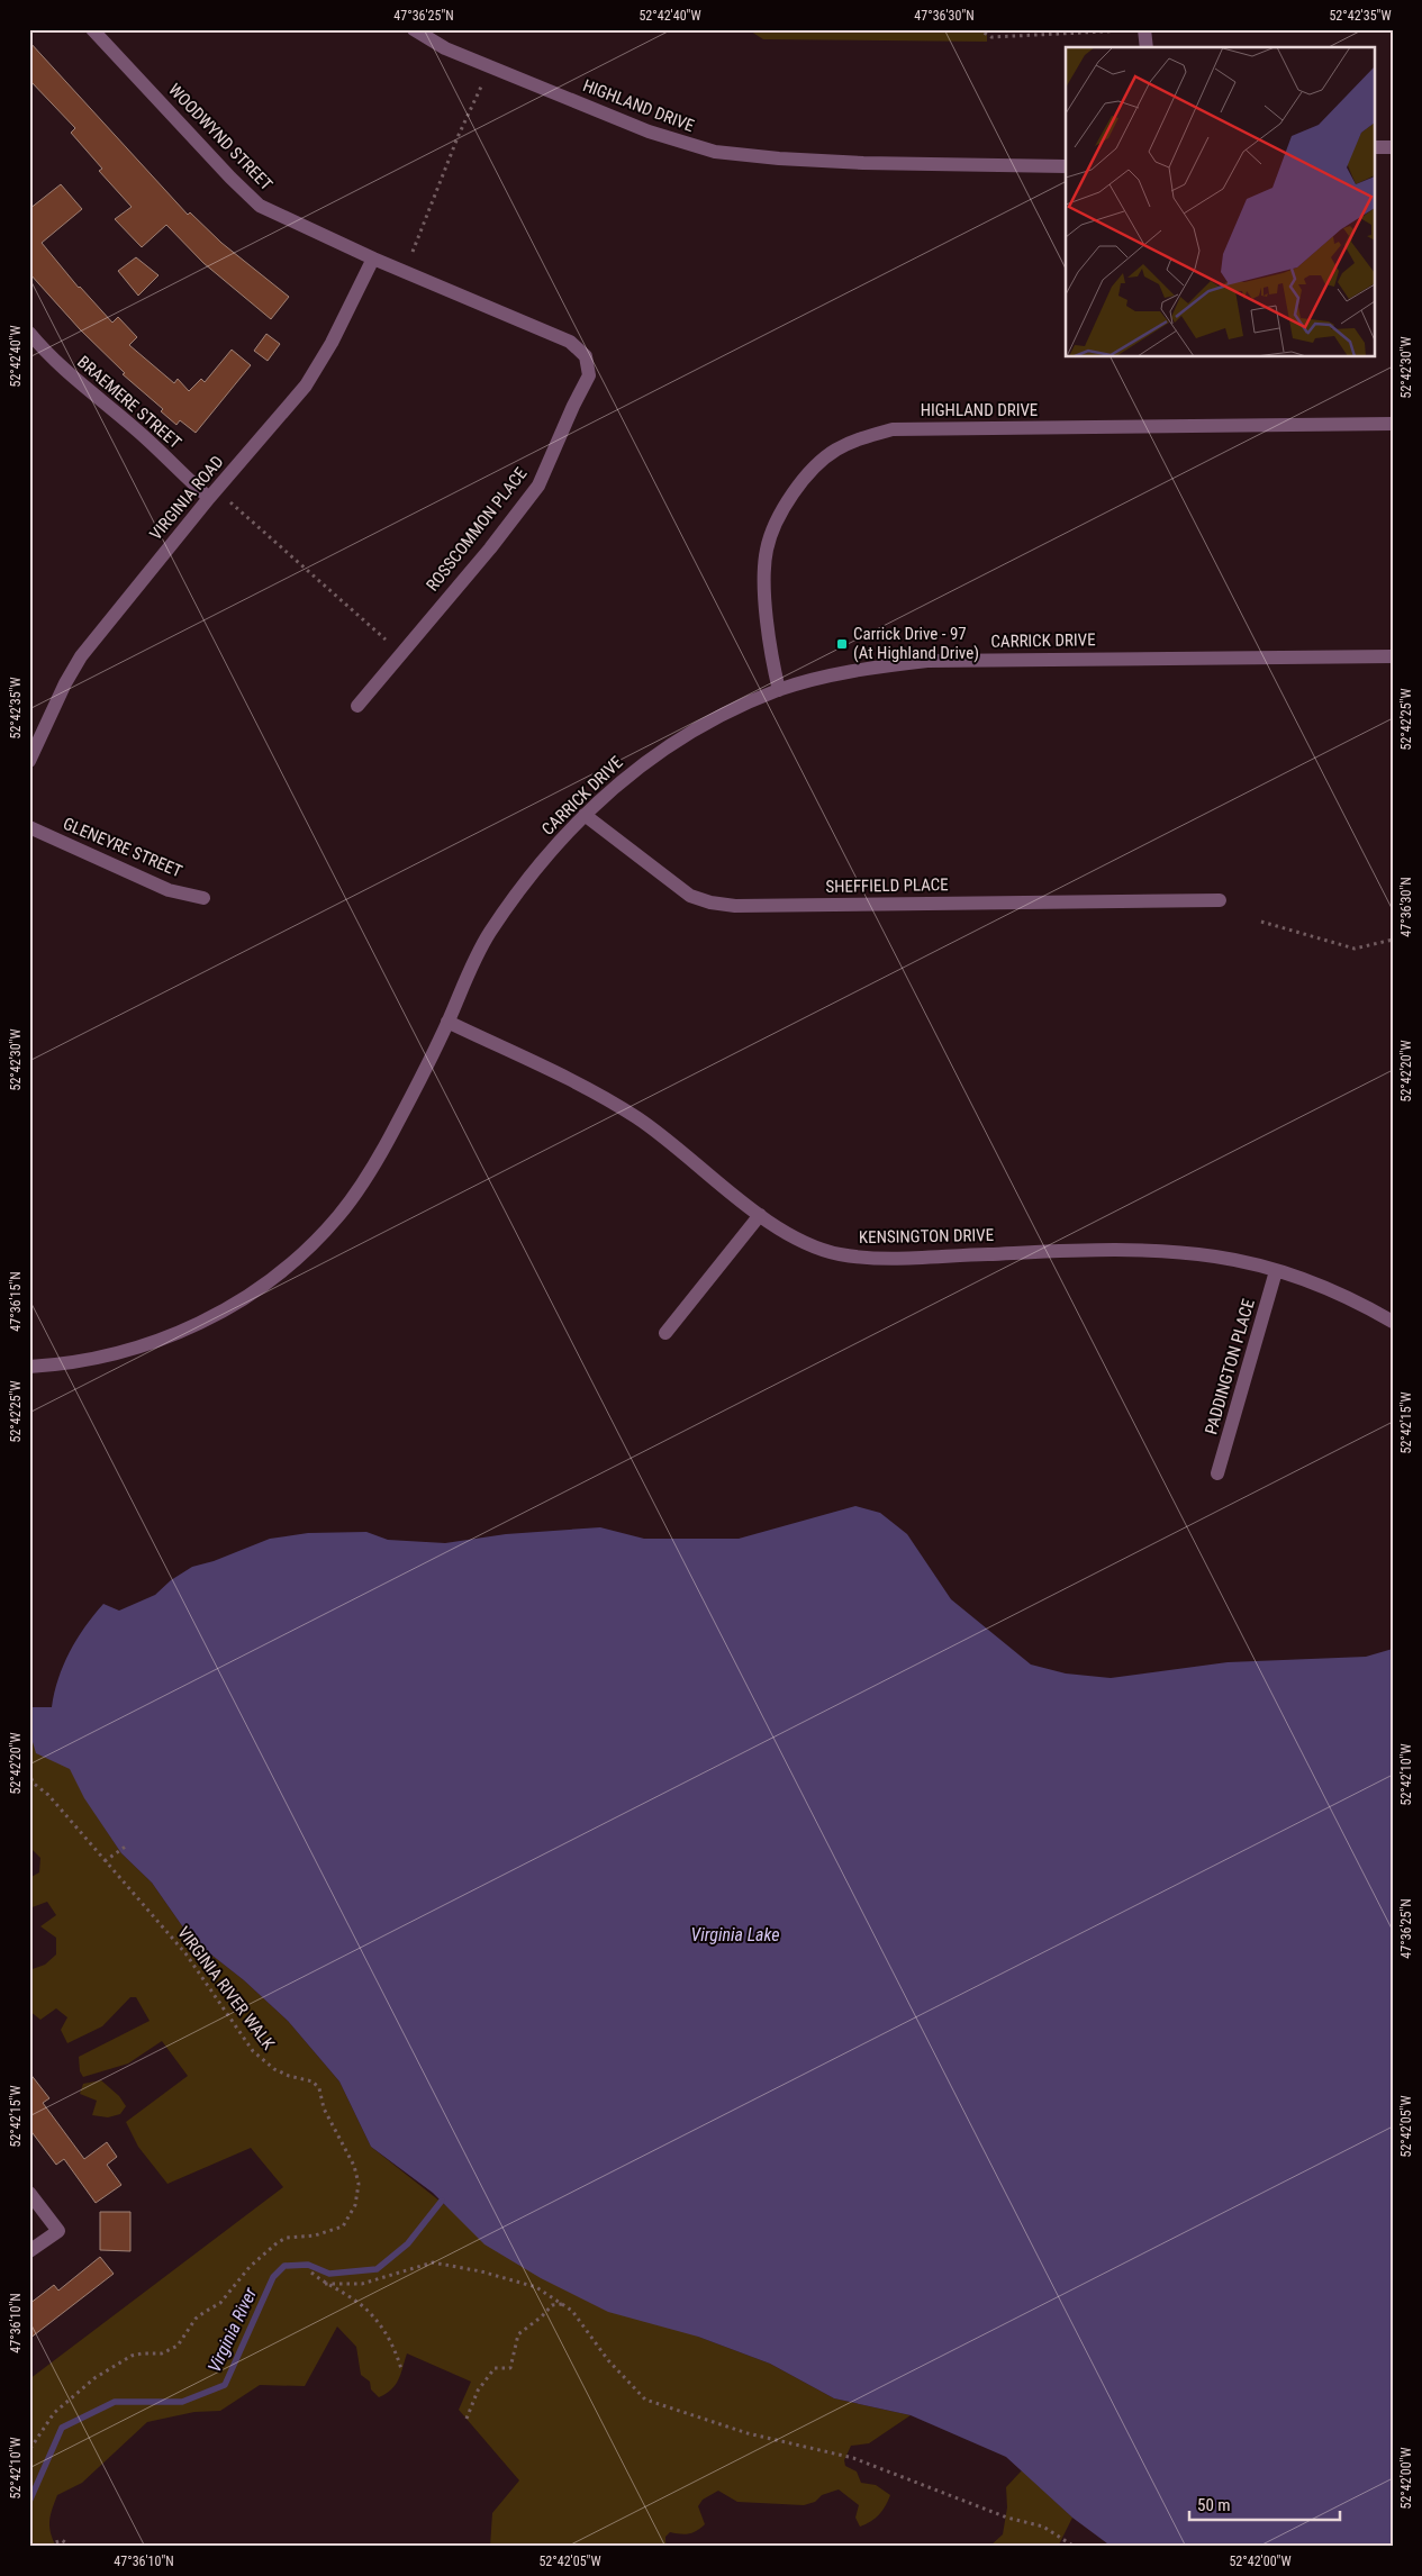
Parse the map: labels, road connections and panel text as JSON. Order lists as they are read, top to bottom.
{
  "streets": {
    "street": [
      "HIGHLAND DRIVE",
      "WOODWYND STREET",
      "BRAEMERE STREET",
      "VIRGINIA ROAD",
      "ROSSCOMMON PLACE",
      "CARRICK DRIVE",
      "GLENEYRE STREET",
      "SHEFFIELD PLACE",
      "KENSINGTON DRIVE",
      "PADDINGTON PLACE"
    ],
    "path": ["VIRGINIA RIVER WALK"]
  },
  "crossings": [
    ["HIGHLAND DRIVE", "CARRICK DRIVE"],
    ["WOODWYND STREET", "VIRGINIA ROAD"],
    ["WOODWYND STREET", "ROSSCOMMON PLACE"],
    ["BRAEMERE STREET", "VIRGINIA ROAD"],
    ["VIRGINIA ROAD", "ROSSCOMMON PLACE"],
    ["CARRICK DRIVE", "SHEFFIELD PLACE"],
    ["CARRICK DRIVE", "KENSINGTON DRIVE"],
    ["KENSINGTON DRIVE", "PADDINGTON PLACE"]
  ],
  "water": ["Virginia Lake", "Virginia River"],
  "places": {
    "transit": ["Carrick Drive - 97 (At Highland Drive)"]
  },
  "scale_bar": "50 m",
  "coordinates": [
    "47°36'25\"N",
    "52°42'40\"W",
    "47°36'30\"N",
    "52°42'35\"W",
    "52°42'30\"W",
    "52°42'25\"W",
    "52°42'20\"W",
    "47°36'15\"N",
    "52°42'15\"W",
    "52°42'10\"W",
    "52°42'05\"W",
    "47°36'10\"N",
    "52°42'00\"W"
  ]
}
